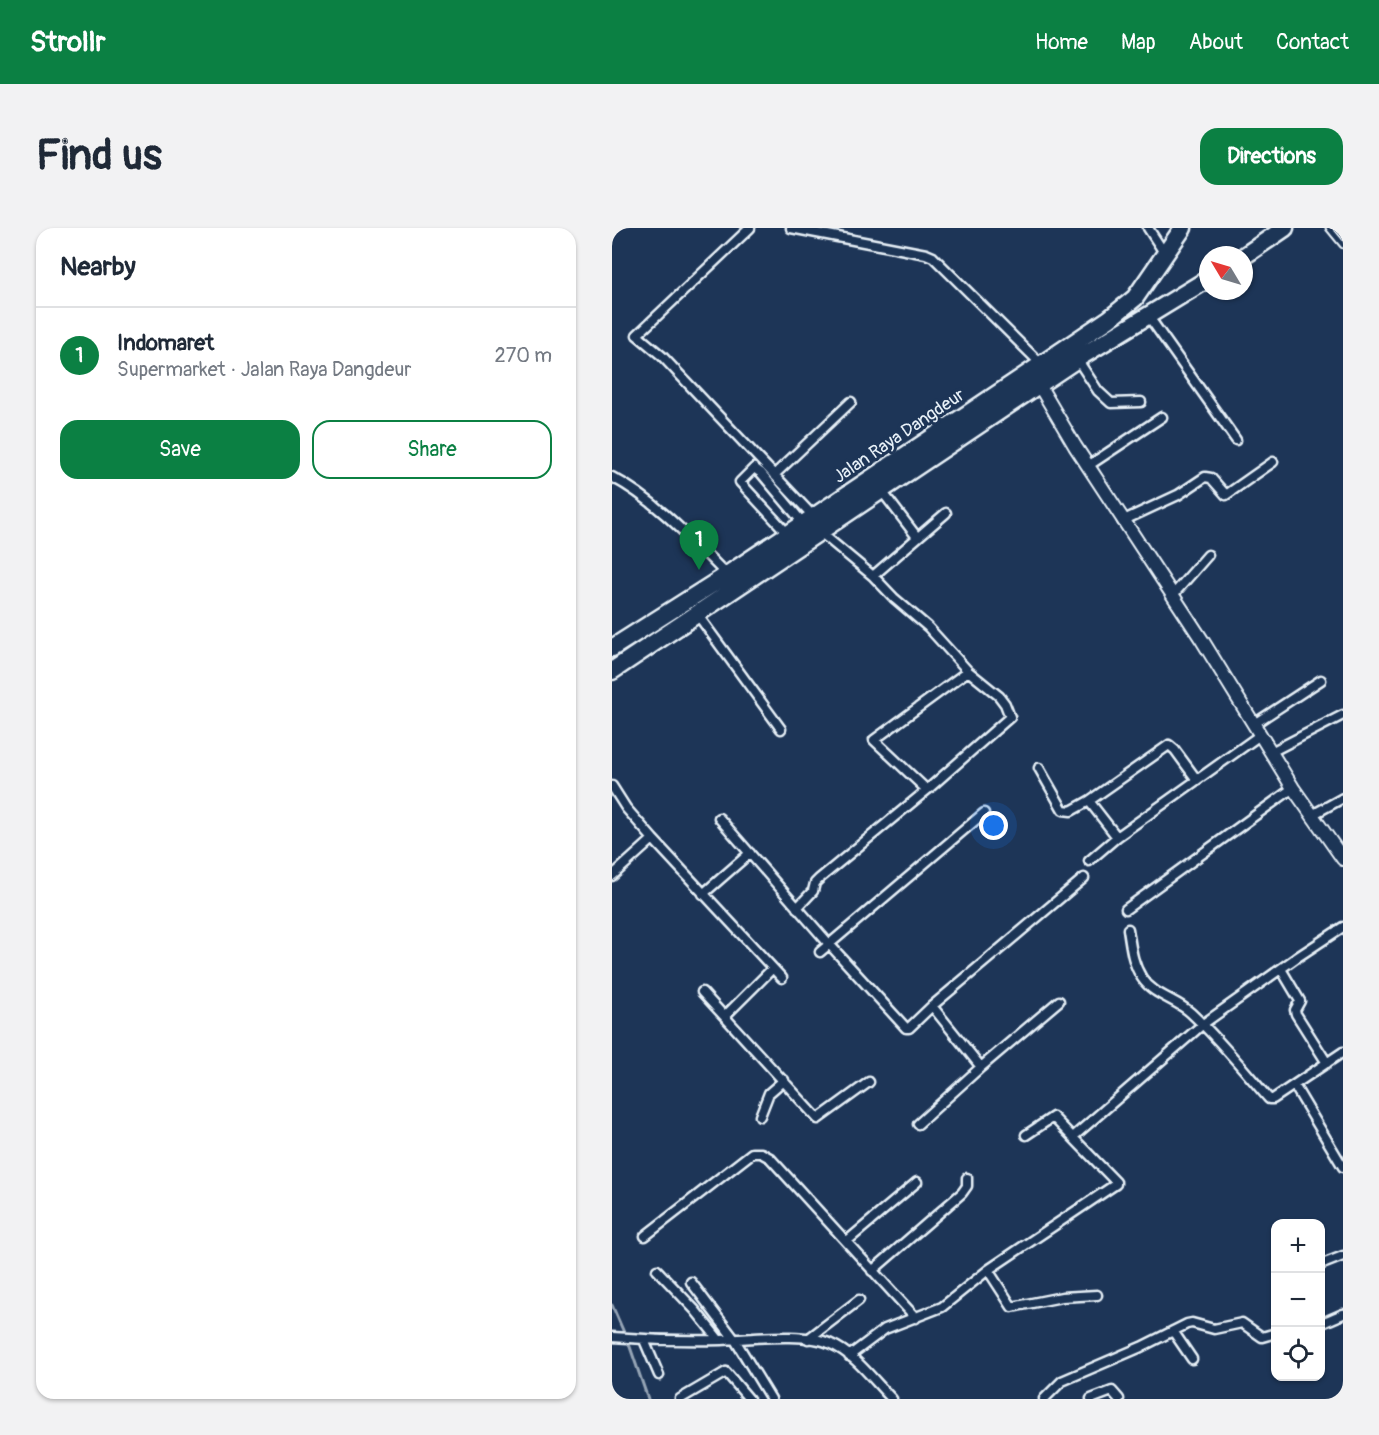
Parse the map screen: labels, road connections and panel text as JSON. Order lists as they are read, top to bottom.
{
  "streets": {
    "highway": ["Jalan Raya Dangdeur"]
  },
  "north": "top left",
  "page": {
    "header": "Strollr",
    "nav": [
      "Home",
      "Map",
      "About",
      "Contact"
    ],
    "buttons": [
      "Directions",
      ["Save", "Share"]
    ],
    "title": "Find us",
    "heading": "Nearby",
    "list": [
      {
        "mark": "1",
        "name": "Indomaret",
        "note": "Supermarket · Jalan Raya Dangdeur",
        "value": "270 m"
      }
    ],
    "pins": "1",
    "map_buttons": ["+", "−"]
  }
}
